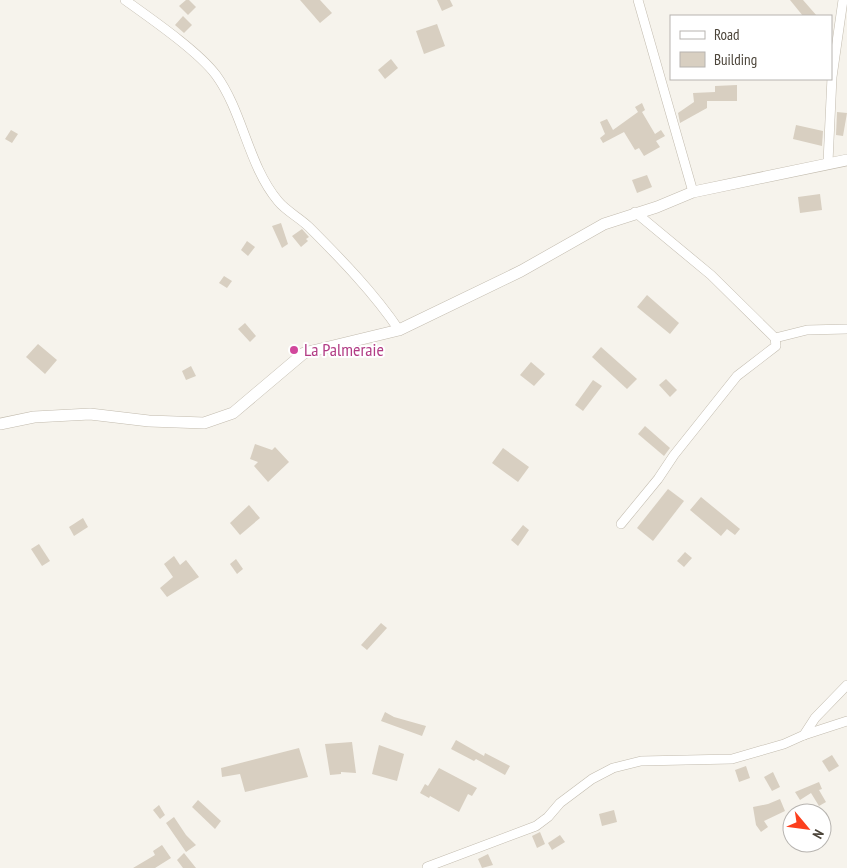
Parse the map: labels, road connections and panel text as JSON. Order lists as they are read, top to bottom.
{
  "places": ["La Palmeraie"],
  "legend": ["Road", "Building"],
  "north": "bottom right"
}
